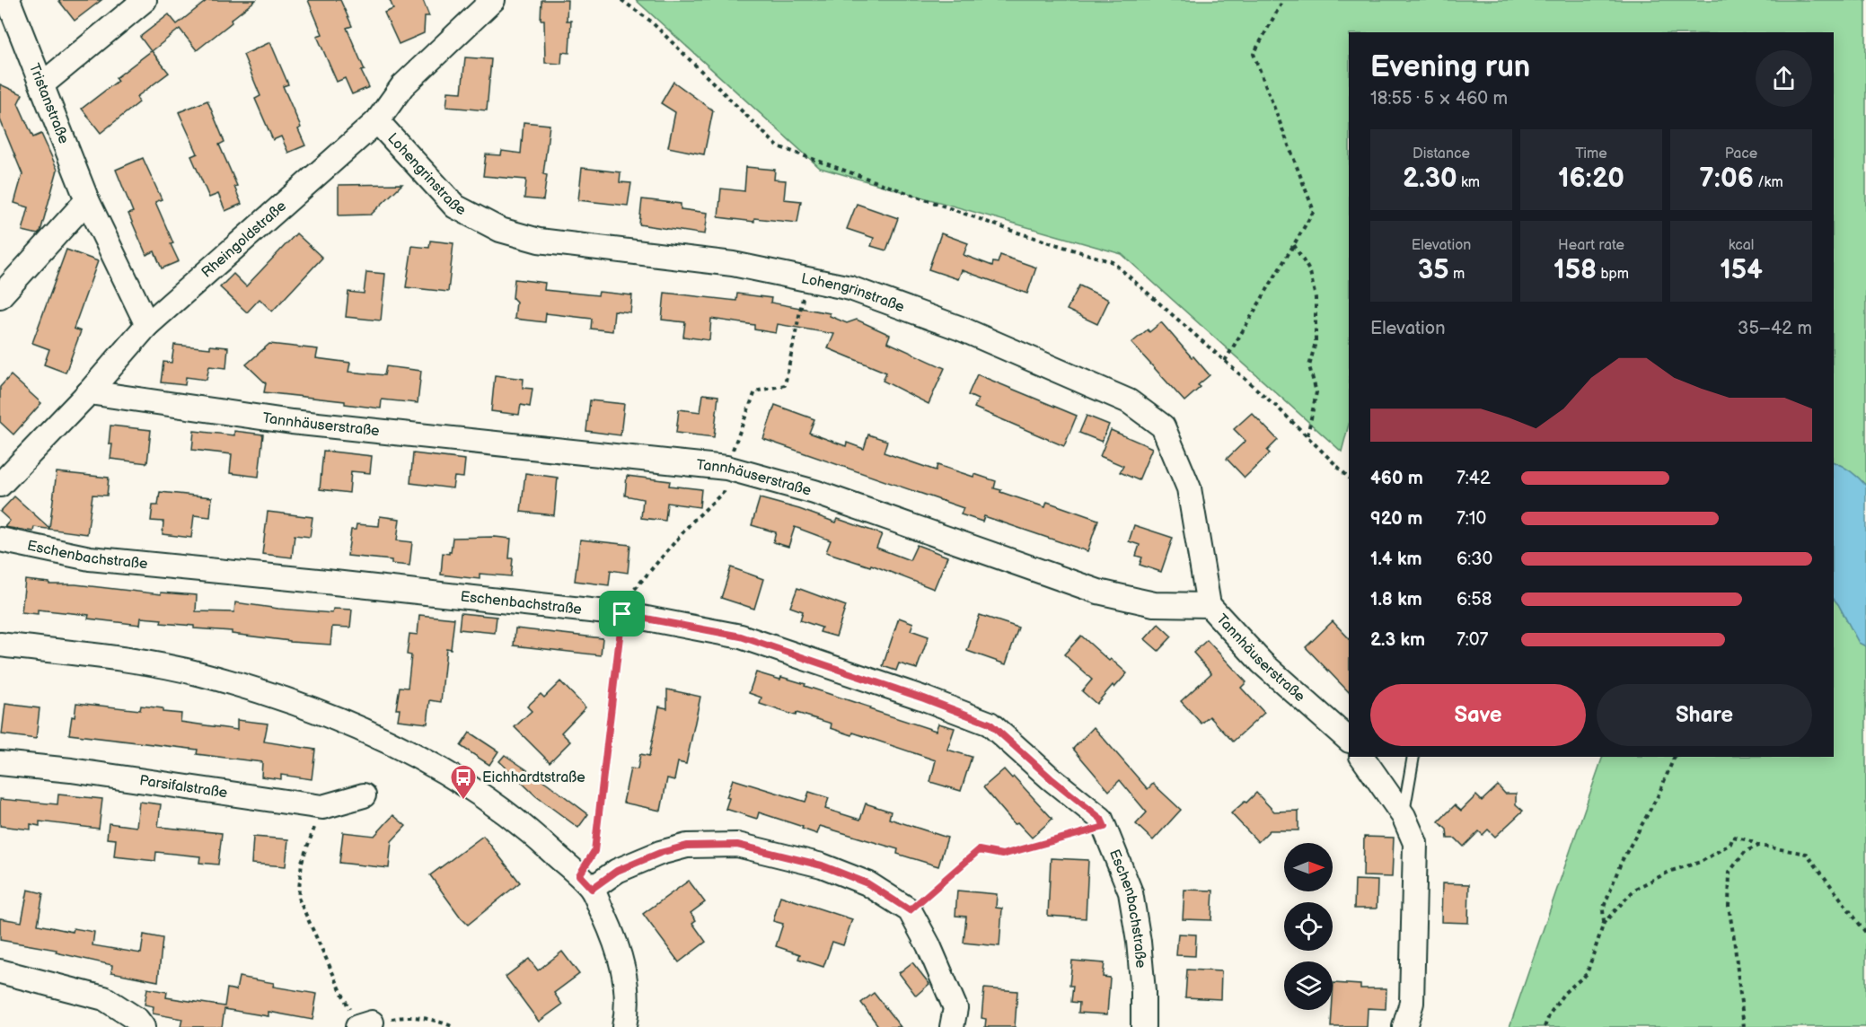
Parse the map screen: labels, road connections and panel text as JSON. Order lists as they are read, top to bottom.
{
  "streets": {
    "street": [
      "Tristanstraße",
      "Lohengrinstraße",
      "Rheingoldstraße",
      "Tannhäuserstraße",
      "Eschenbachstraße",
      "Parsifalstraße"
    ]
  },
  "crossings": [
    ["Tristanstraße", "Rheingoldstraße"],
    ["Lohengrinstraße", "Rheingoldstraße"],
    ["Lohengrinstraße", "Tannhäuserstraße"],
    ["Rheingoldstraße", "Tannhäuserstraße"]
  ],
  "places": {
    "bus stop": ["Eichhardtstraße"]
  },
  "north": "right",
  "page": {
    "heading": ["Evening run", "18:55 · 5 × 460 m"],
    "stats": [
      ["Distance", "2.30 km"],
      ["Time", "16:20"],
      ["Pace", "7:06 /km"],
      ["Elevation", "35 m"],
      ["Heart rate", "158 bpm"],
      ["kcal", "154"]
    ],
    "chart": ["Elevation", "35–42 m"],
    "list": [
      {
        "name": "460 m",
        "note": "7:42"
      },
      {
        "name": "920 m",
        "note": "7:10"
      },
      {
        "name": "1.4 km",
        "note": "6:30"
      },
      {
        "name": "1.8 km",
        "note": "6:58"
      },
      {
        "name": "2.3 km",
        "note": "7:07"
      }
    ],
    "buttons": ["Save", "Share"]
  }
}
